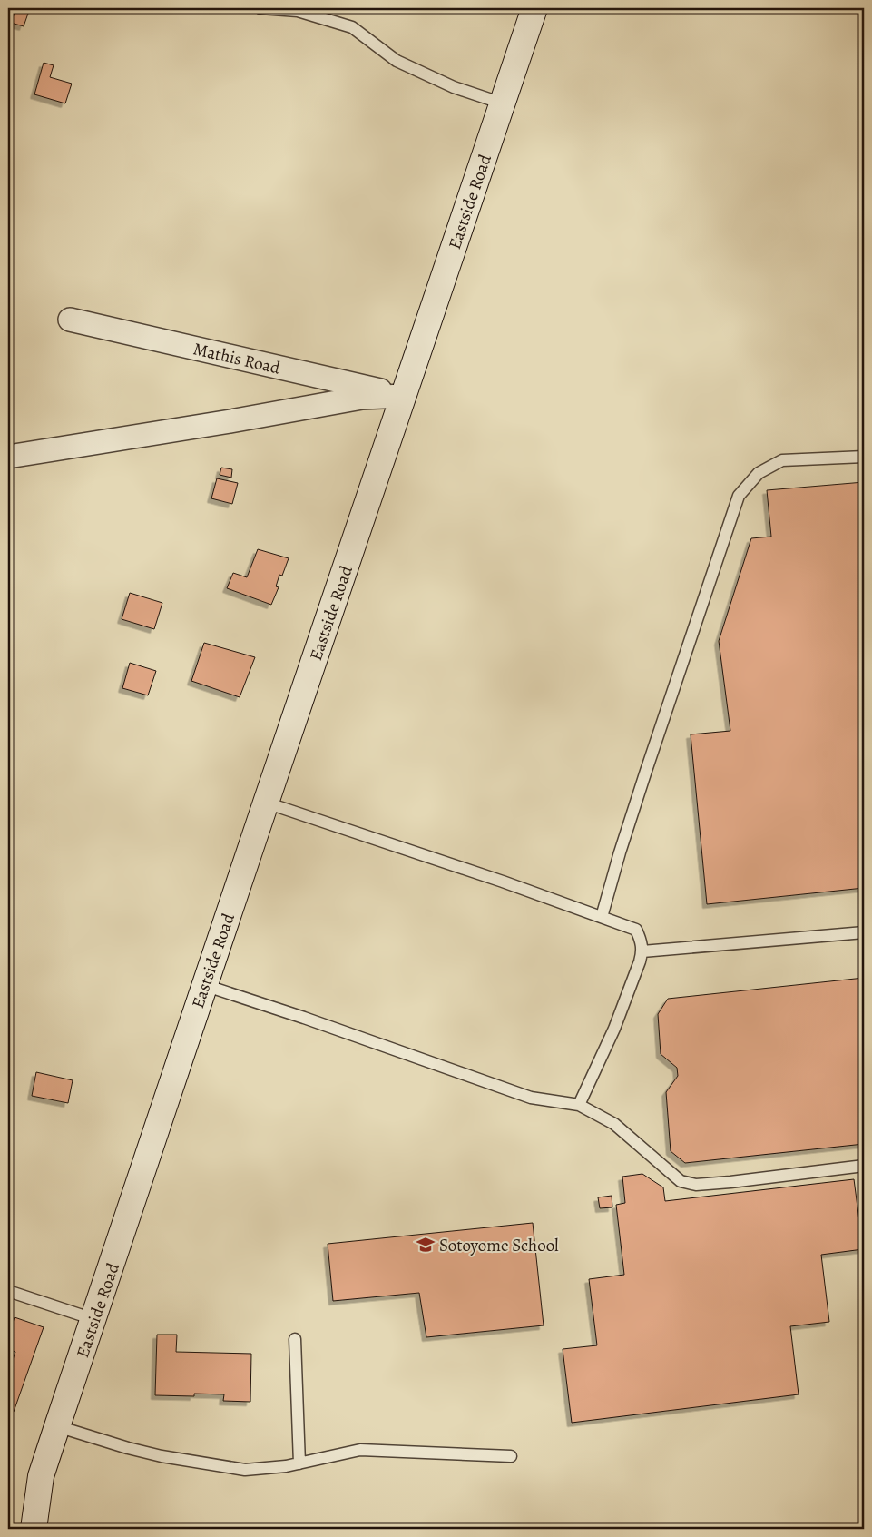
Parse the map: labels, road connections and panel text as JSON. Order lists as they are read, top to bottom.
{
  "streets": {
    "main road": ["Eastside Road"],
    "street": ["Mathis Road"]
  },
  "crossings": [
    ["Eastside Road", "Mathis Road"]
  ],
  "places": {
    "school or university": ["Sotoyome School"]
  }
}
